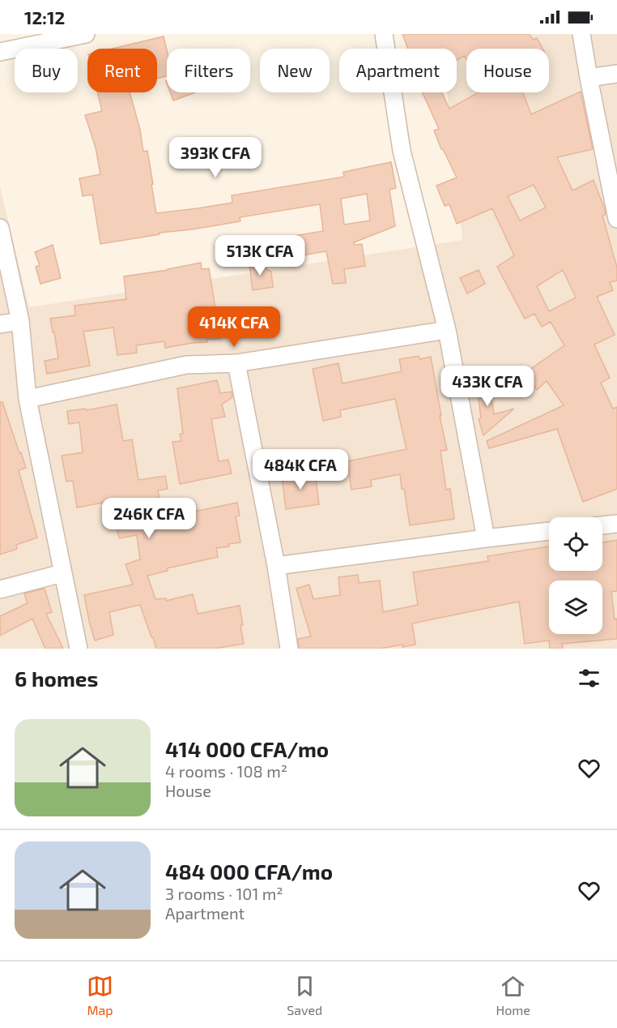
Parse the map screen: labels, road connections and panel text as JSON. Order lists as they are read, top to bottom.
{
  "page": {
    "status": "12:12",
    "chip": [
      "Buy",
      "Rent",
      "Filters",
      "New",
      "Apartment",
      "House"
    ],
    "price": [
      "393K CFA",
      "513K CFA",
      "414K CFA",
      "433K CFA",
      "484K CFA",
      "246K CFA"
    ],
    "heading": "6 homes",
    "list": [
      {
        "name": "414 000 CFA/mo",
        "note": "4 rooms · 108 m² · House"
      },
      {
        "name": "484 000 CFA/mo",
        "note": "3 rooms · 101 m² · Apartment"
      }
    ],
    "tabs": ["Map", "Saved", "Home"]
  }
}
